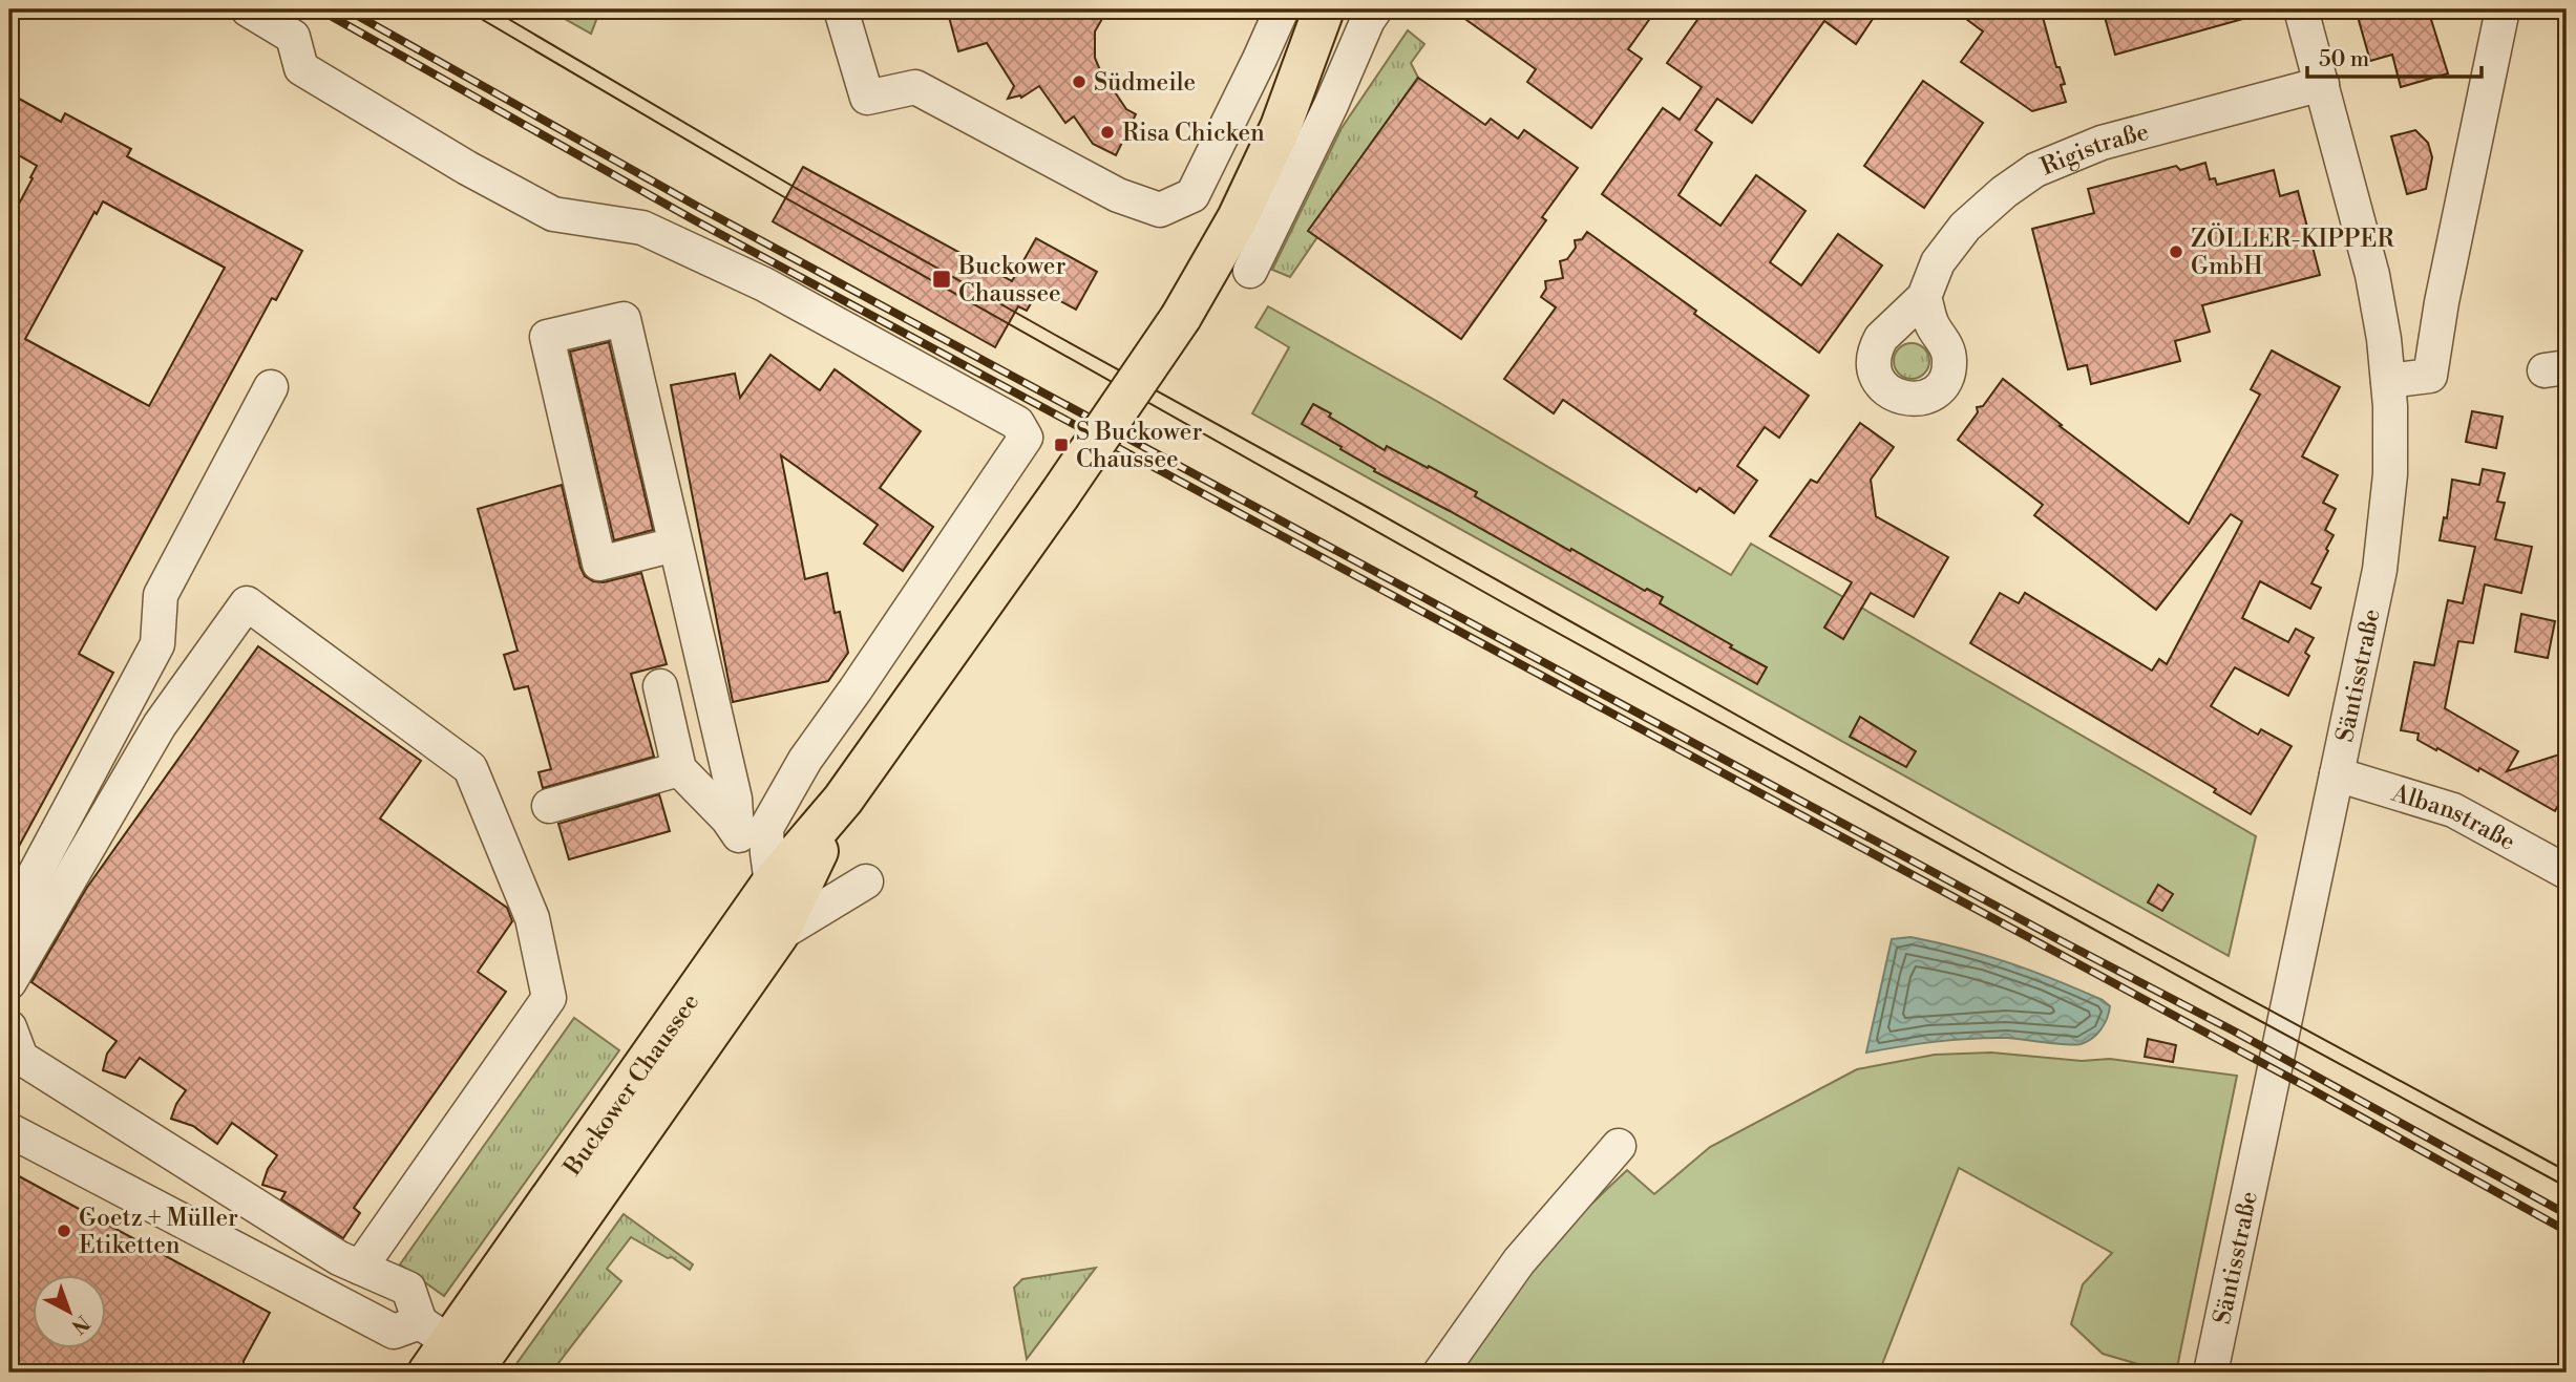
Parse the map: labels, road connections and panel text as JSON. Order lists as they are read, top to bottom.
{
  "streets": {
    "main road": ["Buckower Chaussee"],
    "street": ["Rigistraße", "Säntisstraße", "Albanstraße"]
  },
  "crossings": [
    ["Rigistraße", "Säntisstraße"],
    ["Säntisstraße", "Albanstraße"]
  ],
  "places": {
    "other": [
      "Südmeile",
      "Risa Chicken",
      "ZÖLLER-KIPPER GmbH",
      "Goetz + Müller Etiketten"
    ],
    "transit": ["Buckower Chaussee", "S Buckower Chaussee"]
  },
  "scale_bar": "50 m",
  "north": "bottom right"
}
